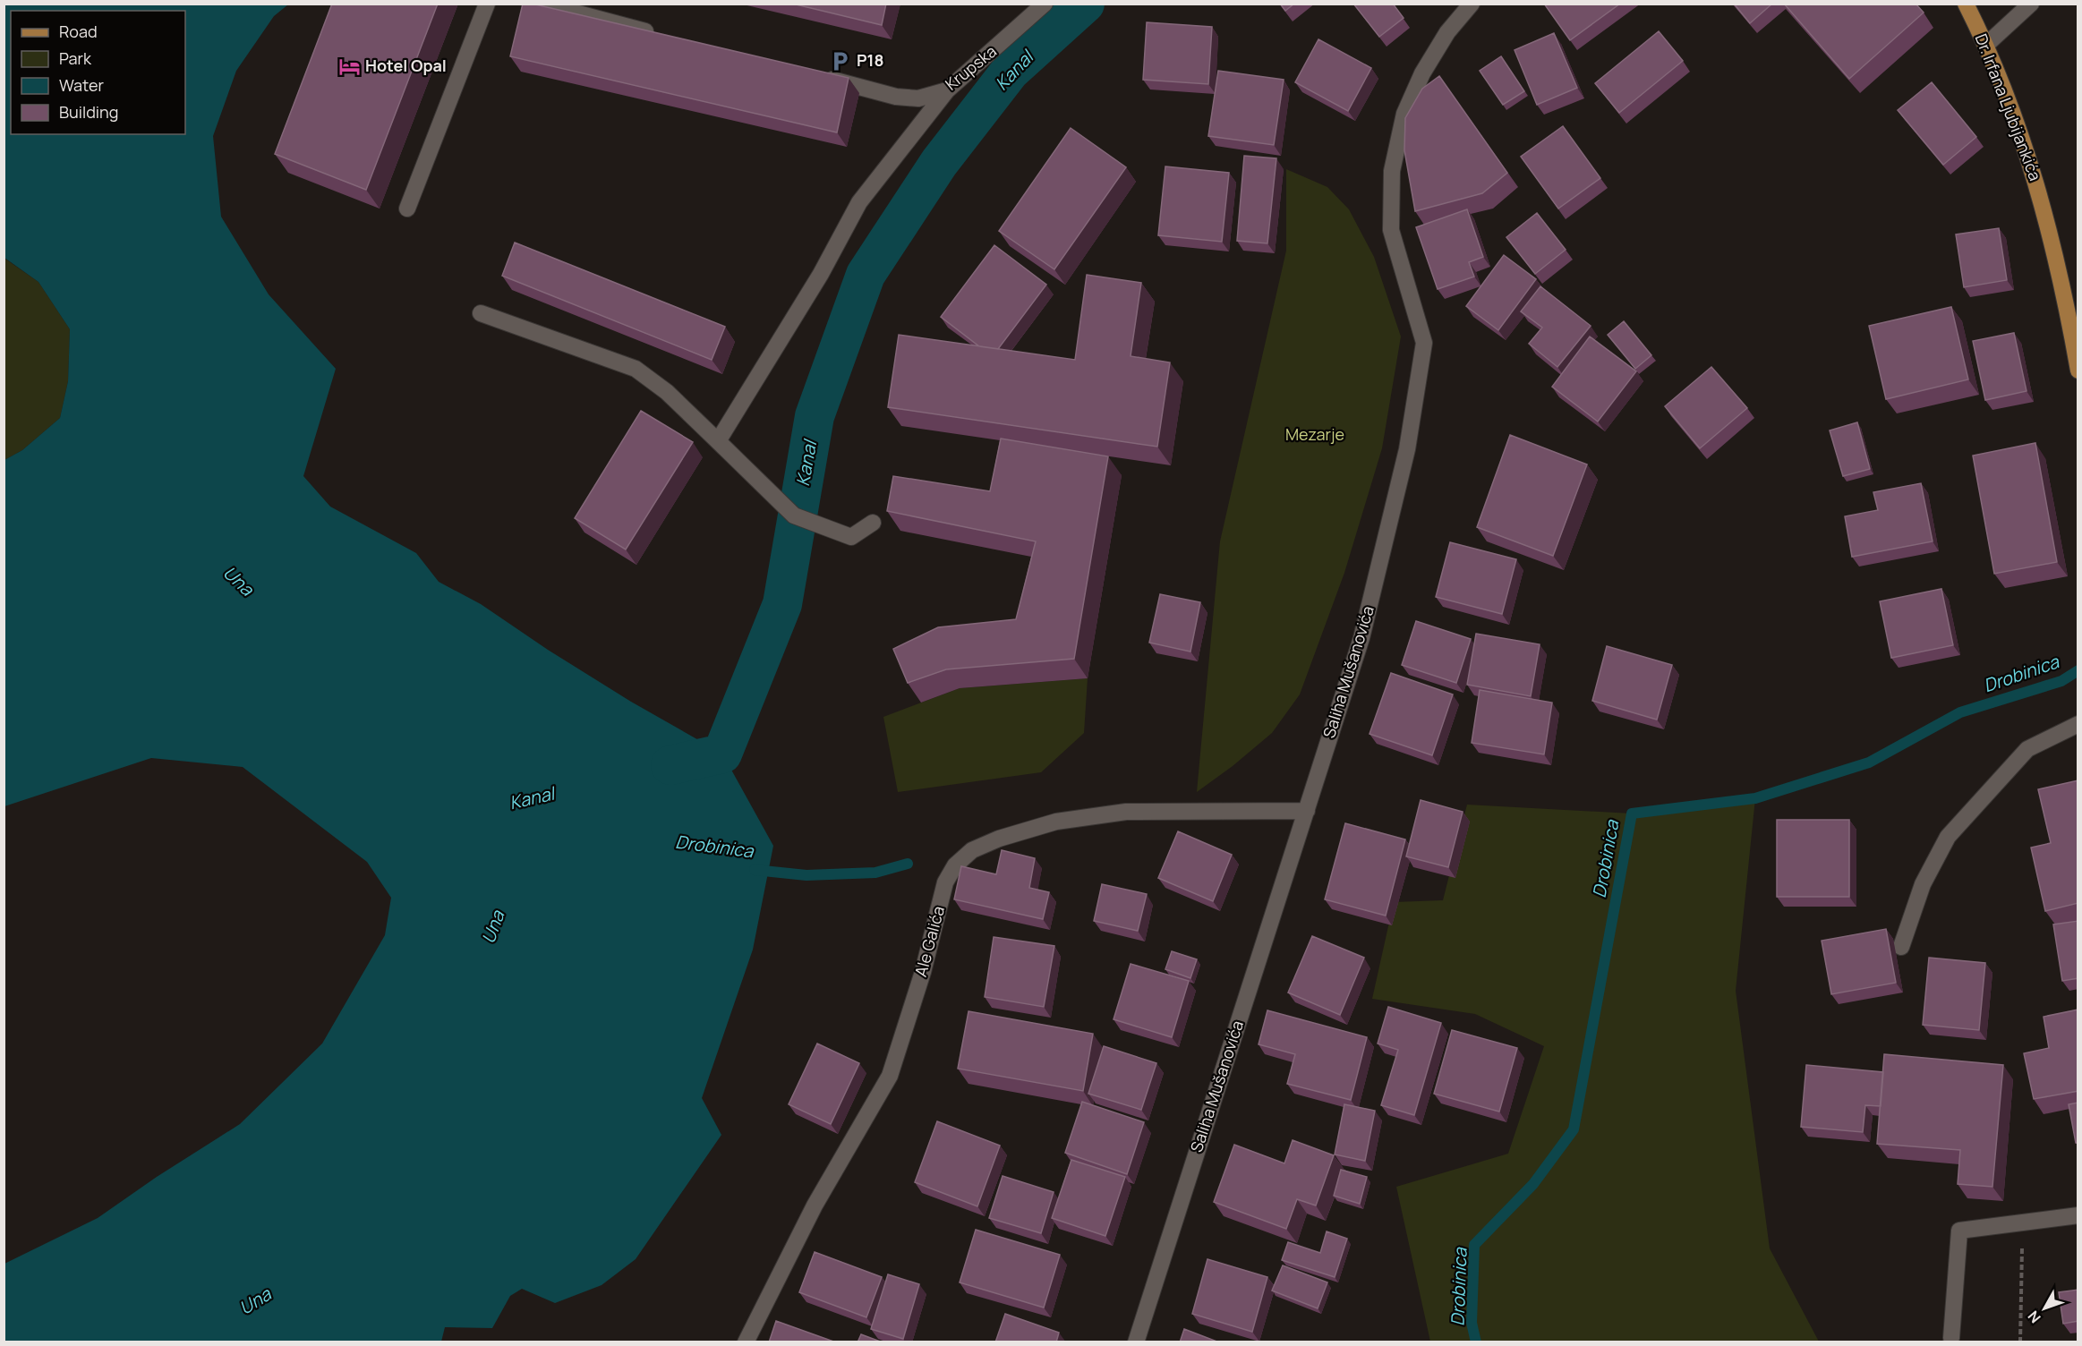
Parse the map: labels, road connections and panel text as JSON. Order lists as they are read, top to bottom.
{
  "streets": {
    "main road": ["Dr. Irfana Ljubijankića"],
    "street": ["Krupska", "Saliha Mušanovića", "Ale Galića"]
  },
  "crossings": [
    ["Saliha Mušanovića", "Ale Galića"]
  ],
  "water": ["Kanal", "Una", "Drobinica"],
  "parks": ["Mezarje"],
  "places": {
    "parking": ["P18"],
    "hotel": ["Hotel Opal"]
  },
  "legend": [
    "Road",
    "Park",
    "Water",
    "Building"
  ],
  "north": "bottom left"
}
